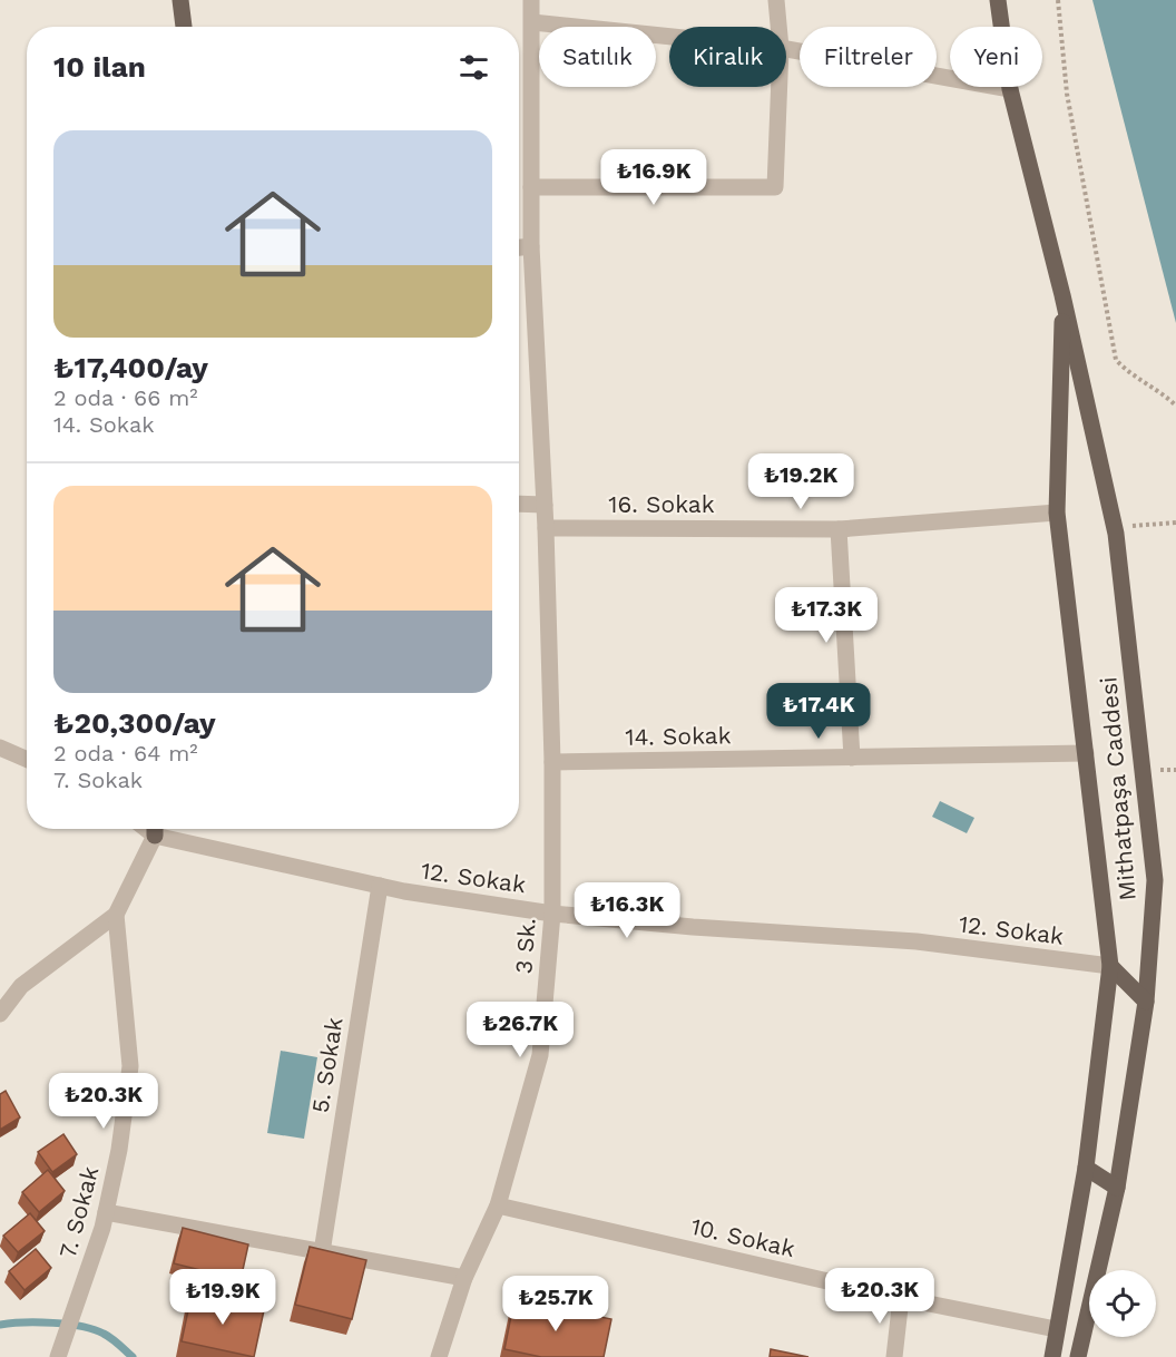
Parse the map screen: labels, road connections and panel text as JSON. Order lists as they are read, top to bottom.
{
  "streets": {
    "main road": ["Mithatpaşa Caddesi"],
    "street": [
      "16. Sokak",
      "14. Sokak",
      "12. Sokak",
      "3 Sk.",
      "5. Sokak",
      "7. Sokak",
      "10. Sokak"
    ]
  },
  "crossings": [
    ["16. Sokak", "Mithatpaşa Caddesi"],
    ["16. Sokak", "3 Sk."],
    ["14. Sokak", "Mithatpaşa Caddesi"],
    ["14. Sokak", "3 Sk."],
    ["Mithatpaşa Caddesi", "12. Sokak"],
    ["Mithatpaşa Caddesi", "10. Sokak"],
    ["12. Sokak", "3 Sk."],
    ["12. Sokak", "5. Sokak"],
    ["3 Sk.", "10. Sokak"]
  ],
  "page": {
    "chip": [
      "Satılık",
      "Kiralık",
      "Filtreler",
      "Yeni"
    ],
    "heading": "10 ilan",
    "list": [
      {
        "name": "₺17,400/ay",
        "note": "2 oda · 66 m² · 14. Sokak"
      },
      {
        "name": "₺20,300/ay",
        "note": "2 oda · 64 m² · 7. Sokak"
      }
    ],
    "price": [
      "₺16.9K",
      "₺19.2K",
      "₺17.3K",
      "₺17.4K",
      "₺16.3K",
      "₺26.7K",
      "₺20.3K",
      "₺20.3K",
      "₺19.9K",
      "₺25.7K"
    ]
  }
}
